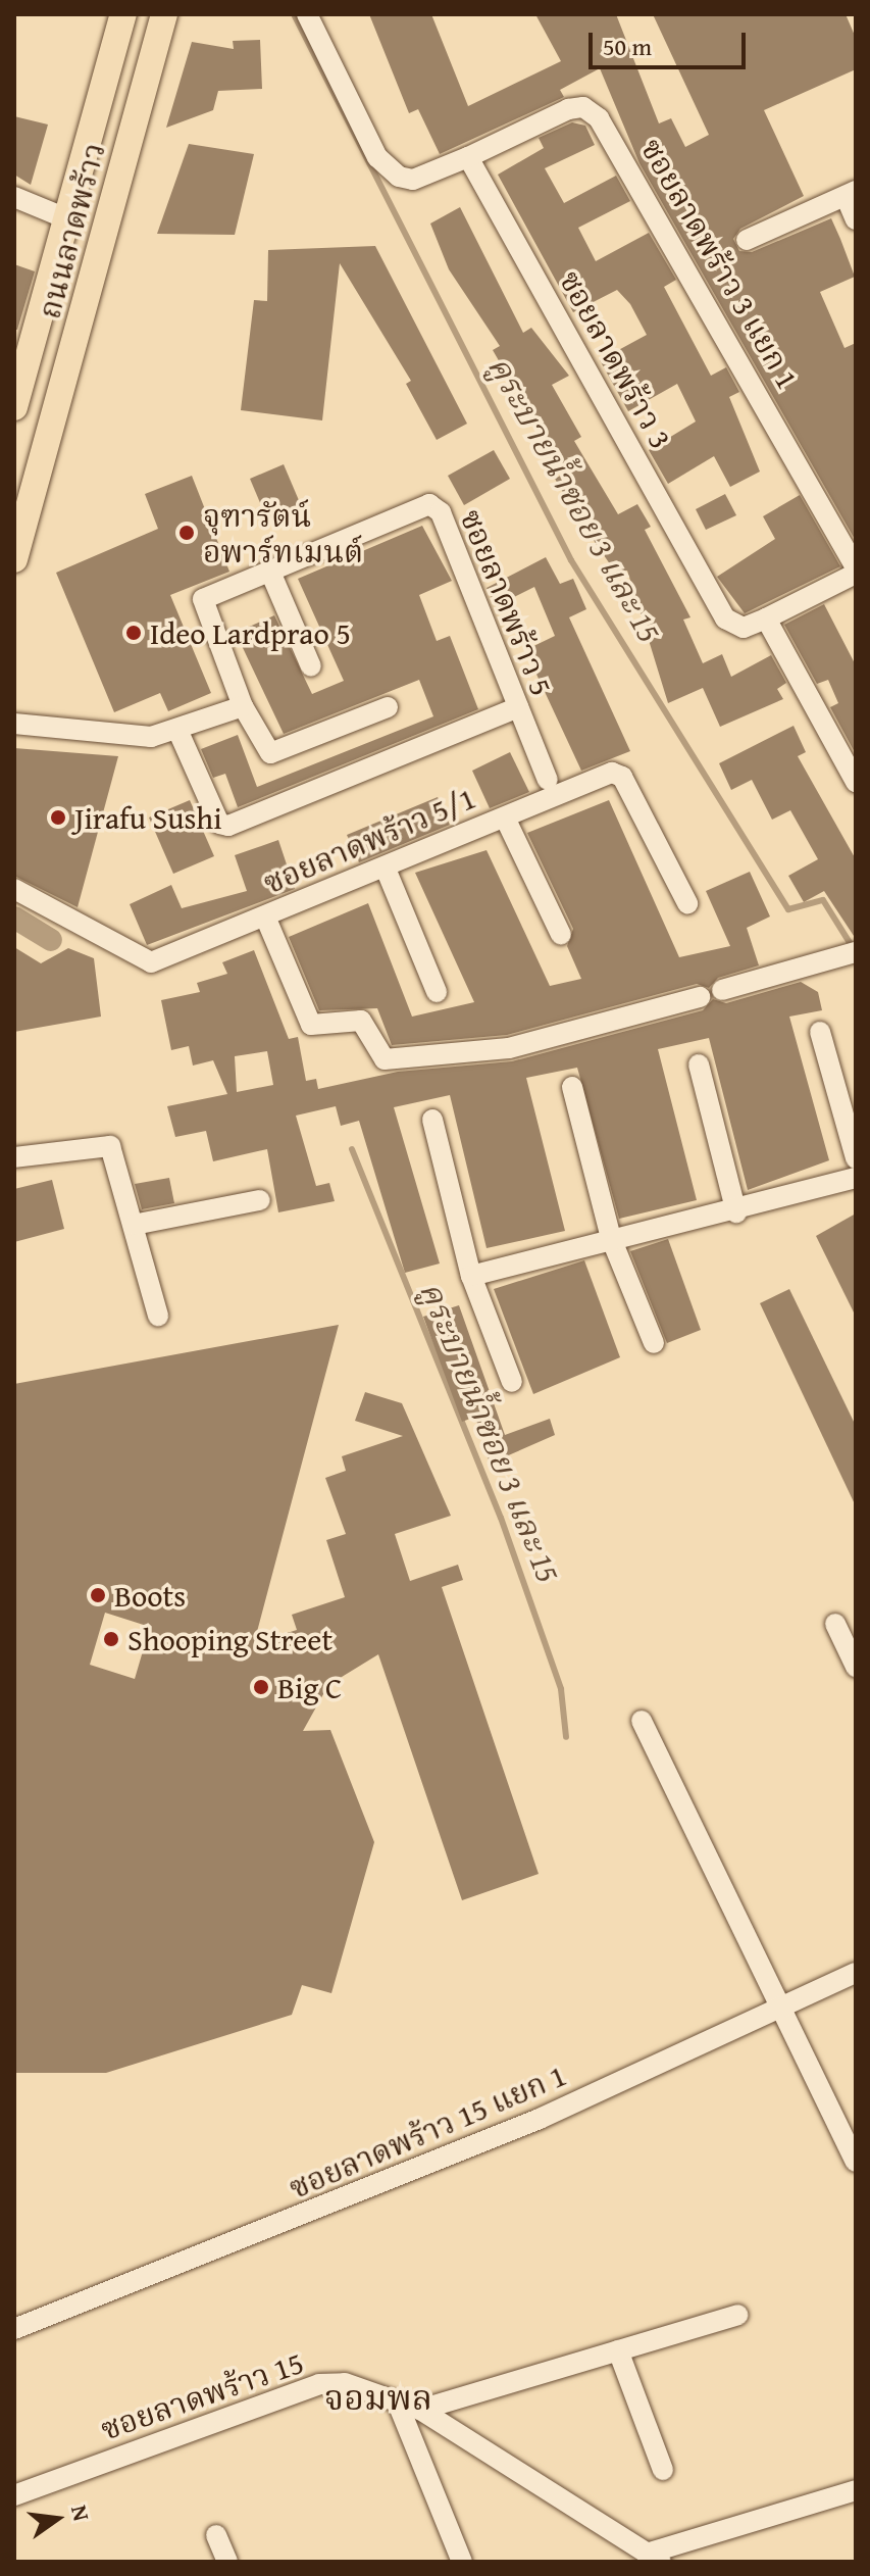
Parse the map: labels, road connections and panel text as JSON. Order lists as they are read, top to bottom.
{
  "streets": {
    "main road": ["ถนนลาดพร้าว"],
    "street": [
      "ซอยลาดพร้าว 3 แยก 1",
      "ซอยลาดพร้าว 3",
      "ซอยลาดพร้าว 5",
      "ซอยลาดพร้าว 5/1",
      "ซอยลาดพร้าว 15 แยก 1",
      "ซอยลาดพร้าว 15"
    ]
  },
  "crossings": [
    ["ซอยลาดพร้าว 3 แยก 1", "ซอยลาดพร้าว 3"]
  ],
  "districts": ["จอมพล"],
  "water": ["คูระบายน้ำซอย 3 และ 15"],
  "places": [
    "จุฑารัตน์ อพาร์ทเมนต์",
    "Ideo Lardprao 5",
    "Jirafu Sushi",
    "Boots",
    "Shooping Street",
    "Big C"
  ],
  "scale_bar": "50 m",
  "north": "right"
}
